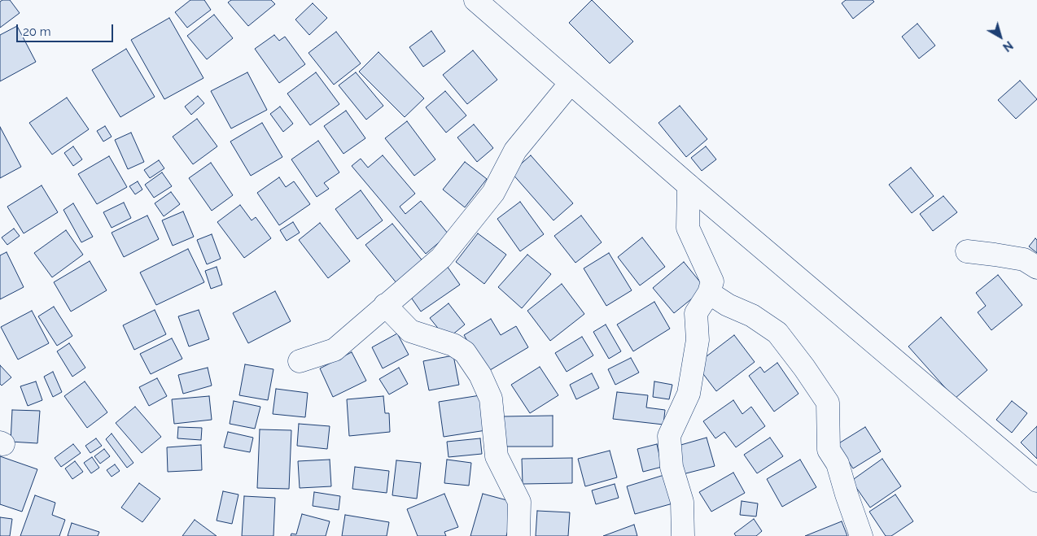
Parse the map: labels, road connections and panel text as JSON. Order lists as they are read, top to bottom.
{
  "scale_bar": "20 m",
  "north": "bottom right"
}
